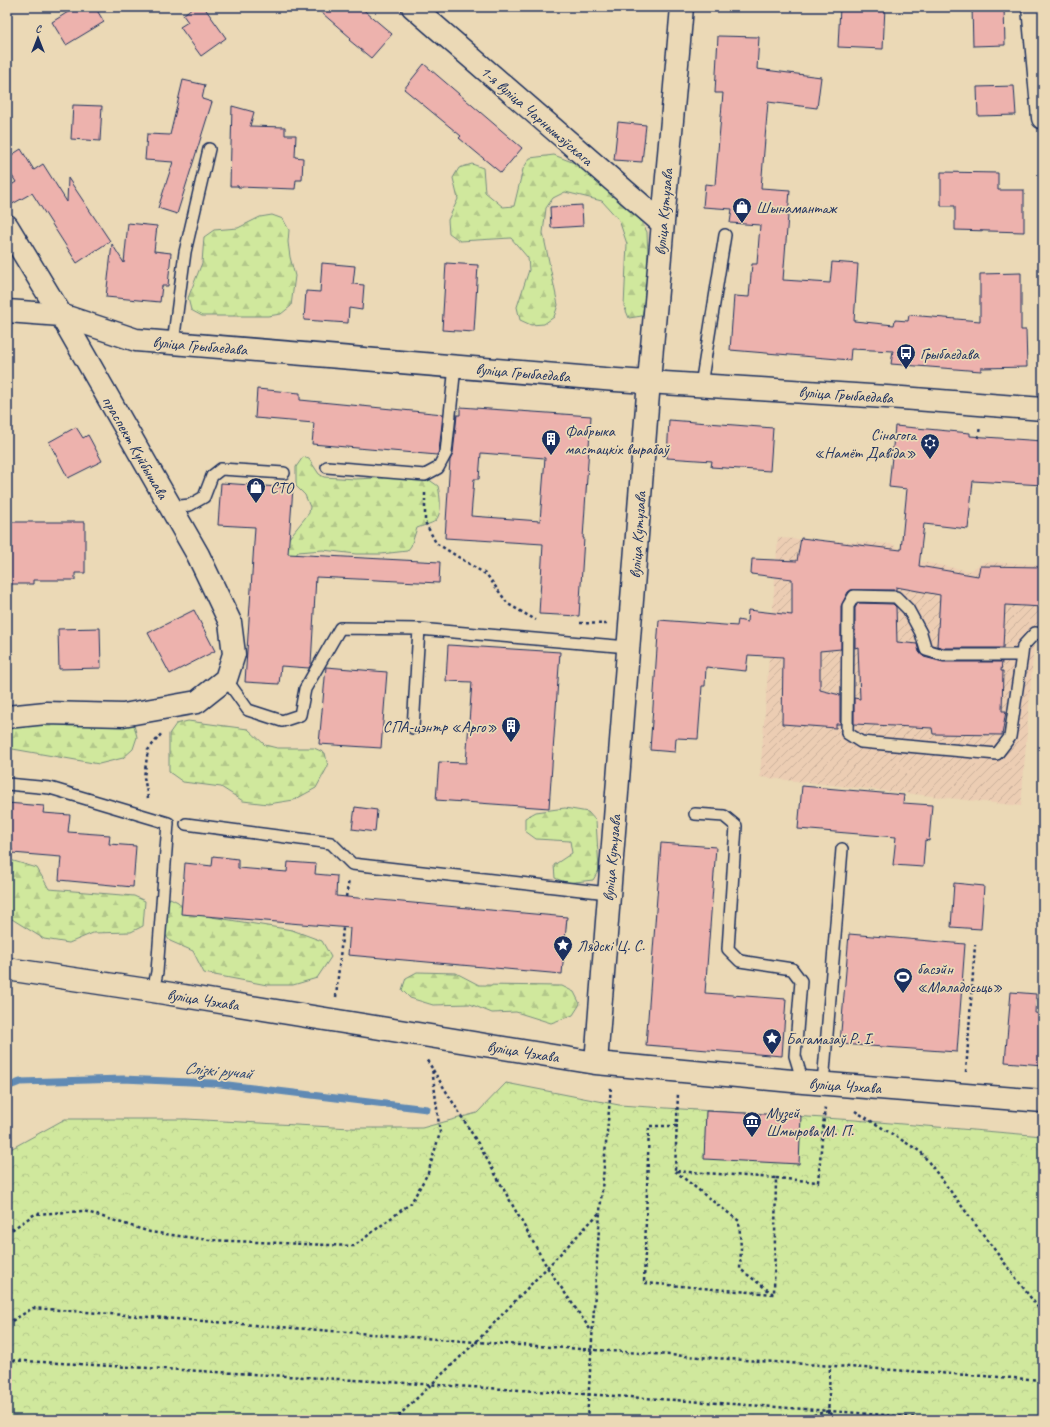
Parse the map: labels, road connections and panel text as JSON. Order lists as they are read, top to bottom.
{
  "streets": {
    "street": [
      "1-я вуліца Чарнышэўскага",
      "вуліца Кутузава",
      "вуліца Грыбаедава",
      "праспект Куйбышава",
      "вуліца Чэхава"
    ]
  },
  "crossings": [
    ["1-я вуліца Чарнышэўскага", "вуліца Кутузава"],
    ["вуліца Кутузава", "вуліца Грыбаедава"],
    ["вуліца Кутузава", "вуліца Чэхава"],
    ["вуліца Грыбаедава", "праспект Куйбышава"]
  ],
  "water": ["Слізкі ручай"],
  "places": {
    "shop": ["Шынамантаж", "СТО"],
    "bus stop": ["Грыбаедава"],
    "building": ["Фабрыка мастацкіх вырабаў", "СПА-цэнтр «Арго»"],
    "synagogue": ["Сінагога «Намёт Давіда»"],
    "place": ["Лядскі Ц. С.", "Багамазаў Р. І."],
    "sports": ["басэйн «Маладосьць»"],
    "museum": ["Музей Шмырова М. П."]
  },
  "north": "top"
}
